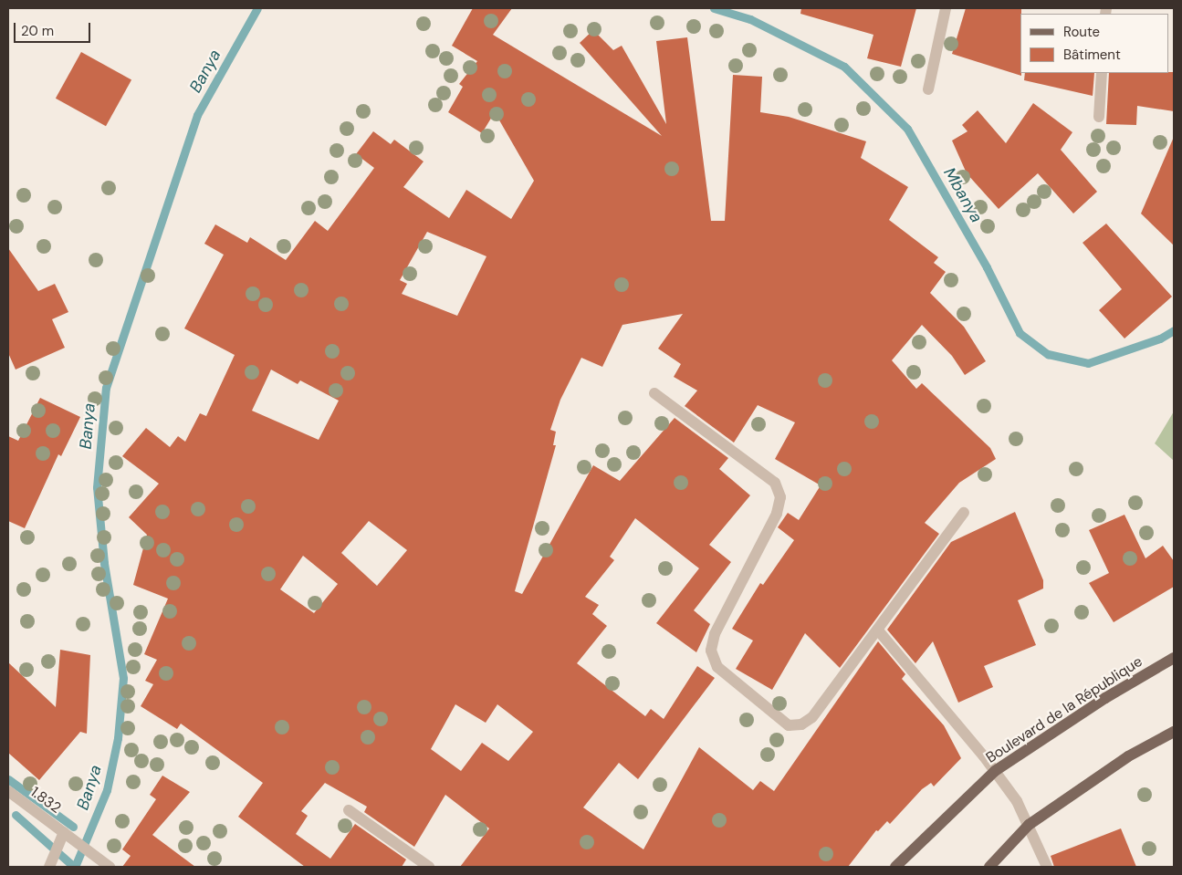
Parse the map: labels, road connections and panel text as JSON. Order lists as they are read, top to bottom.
{
  "streets": {
    "main road": ["Boulevard de la République"],
    "street": ["1.832"]
  },
  "water": ["Banya", "Mbanya"],
  "legend": ["Route", "Bâtiment"],
  "scale_bar": "20 m"
}
